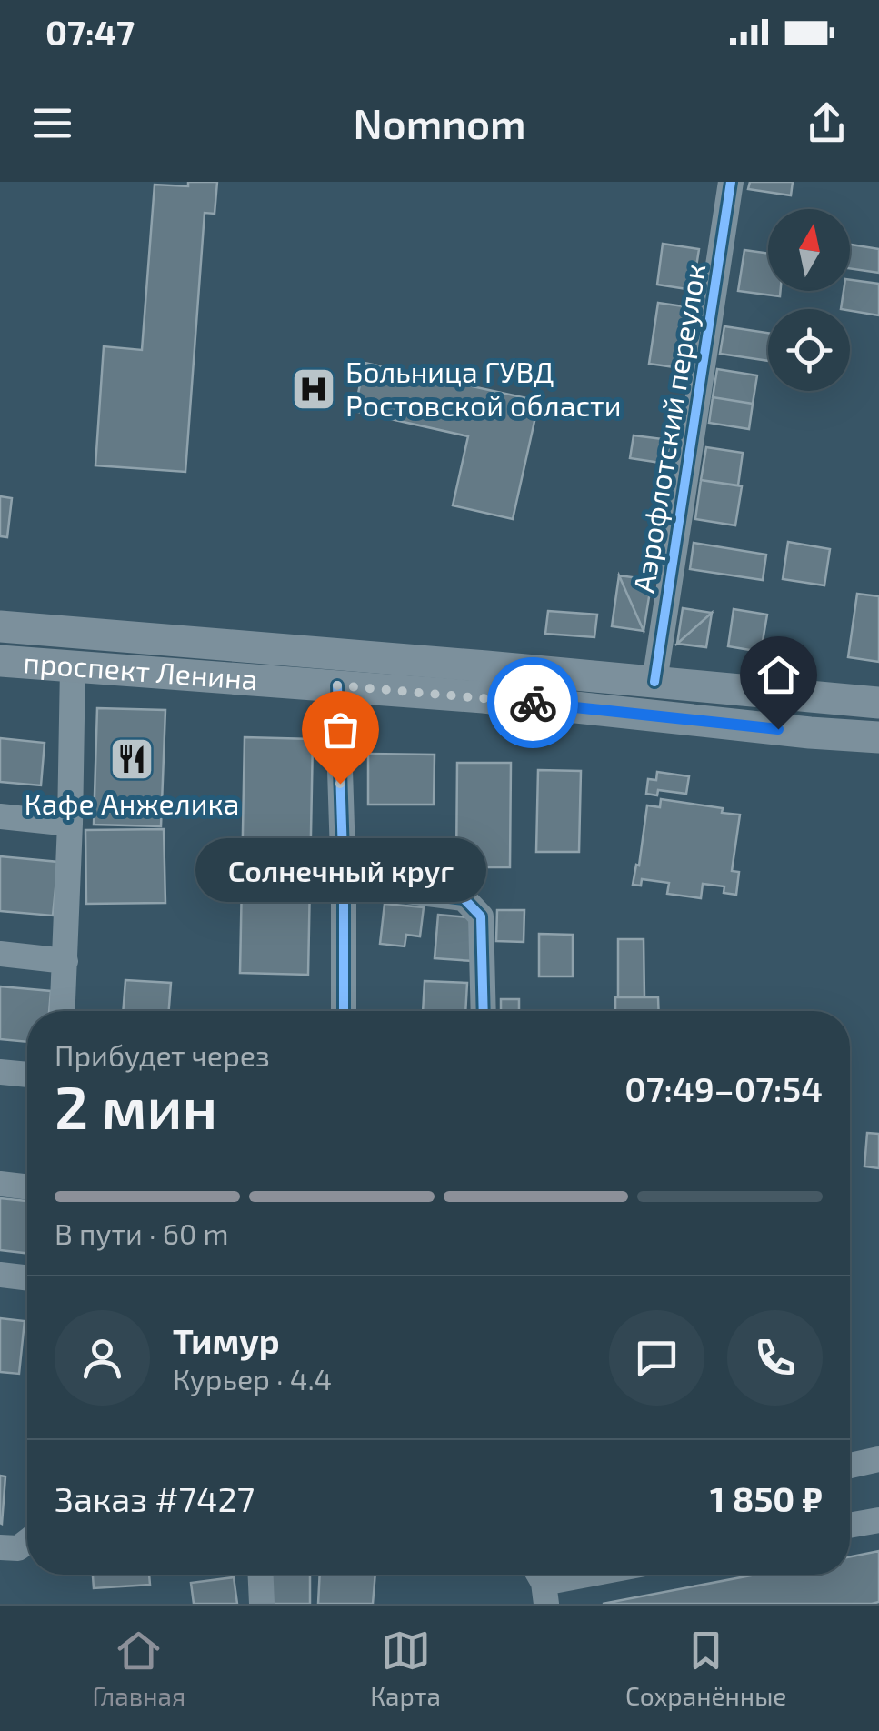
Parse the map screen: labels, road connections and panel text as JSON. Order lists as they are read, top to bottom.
{
  "streets": {
    "main road": ["проспект Ленина"],
    "street": ["Аэрофлотский переулок"]
  },
  "crossings": [
    ["Аэрофлотский переулок", "проспект Ленина"]
  ],
  "places": {
    "hospital": ["Больница ГУВД Ростовской области"],
    "restaurant": ["Кафе Анжелика"],
    "other": ["Солнечный круг"]
  },
  "north": "top",
  "page": {
    "status": "07:47",
    "header": "Nomnom",
    "bubble": "Солнечный круг",
    "heading": ["2 мин", "Прибудет через", "07:49–07:54"],
    "panel": [
      "Тимур",
      "Курьер · 4.4",
      "Заказ #7427",
      "1 850 ₽"
    ],
    "bar": "В пути · 60 m",
    "tabs": ["Главная", "Карта", "Сохранённые"]
  }
}
